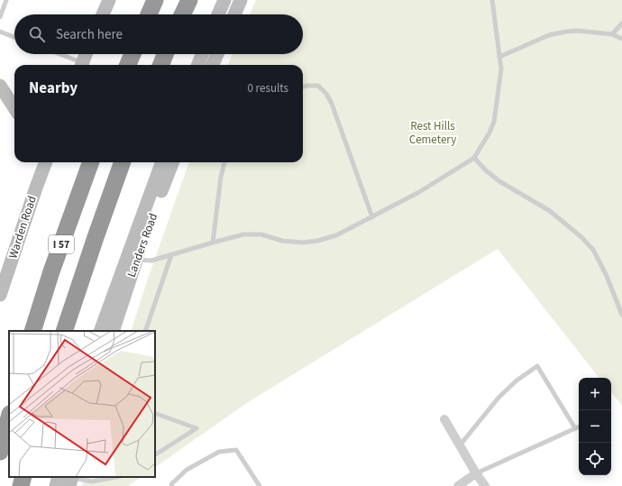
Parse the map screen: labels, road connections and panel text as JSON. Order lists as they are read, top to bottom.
{
  "streets": {
    "highway": ["I 57"],
    "main road": ["Warden Road", "Landers Road"]
  },
  "parks": ["Rest Hills Cemetery"],
  "page": {
    "search": "Search here",
    "heading": ["Nearby", "0 results"],
    "map_buttons": ["+", "−"]
  }
}
